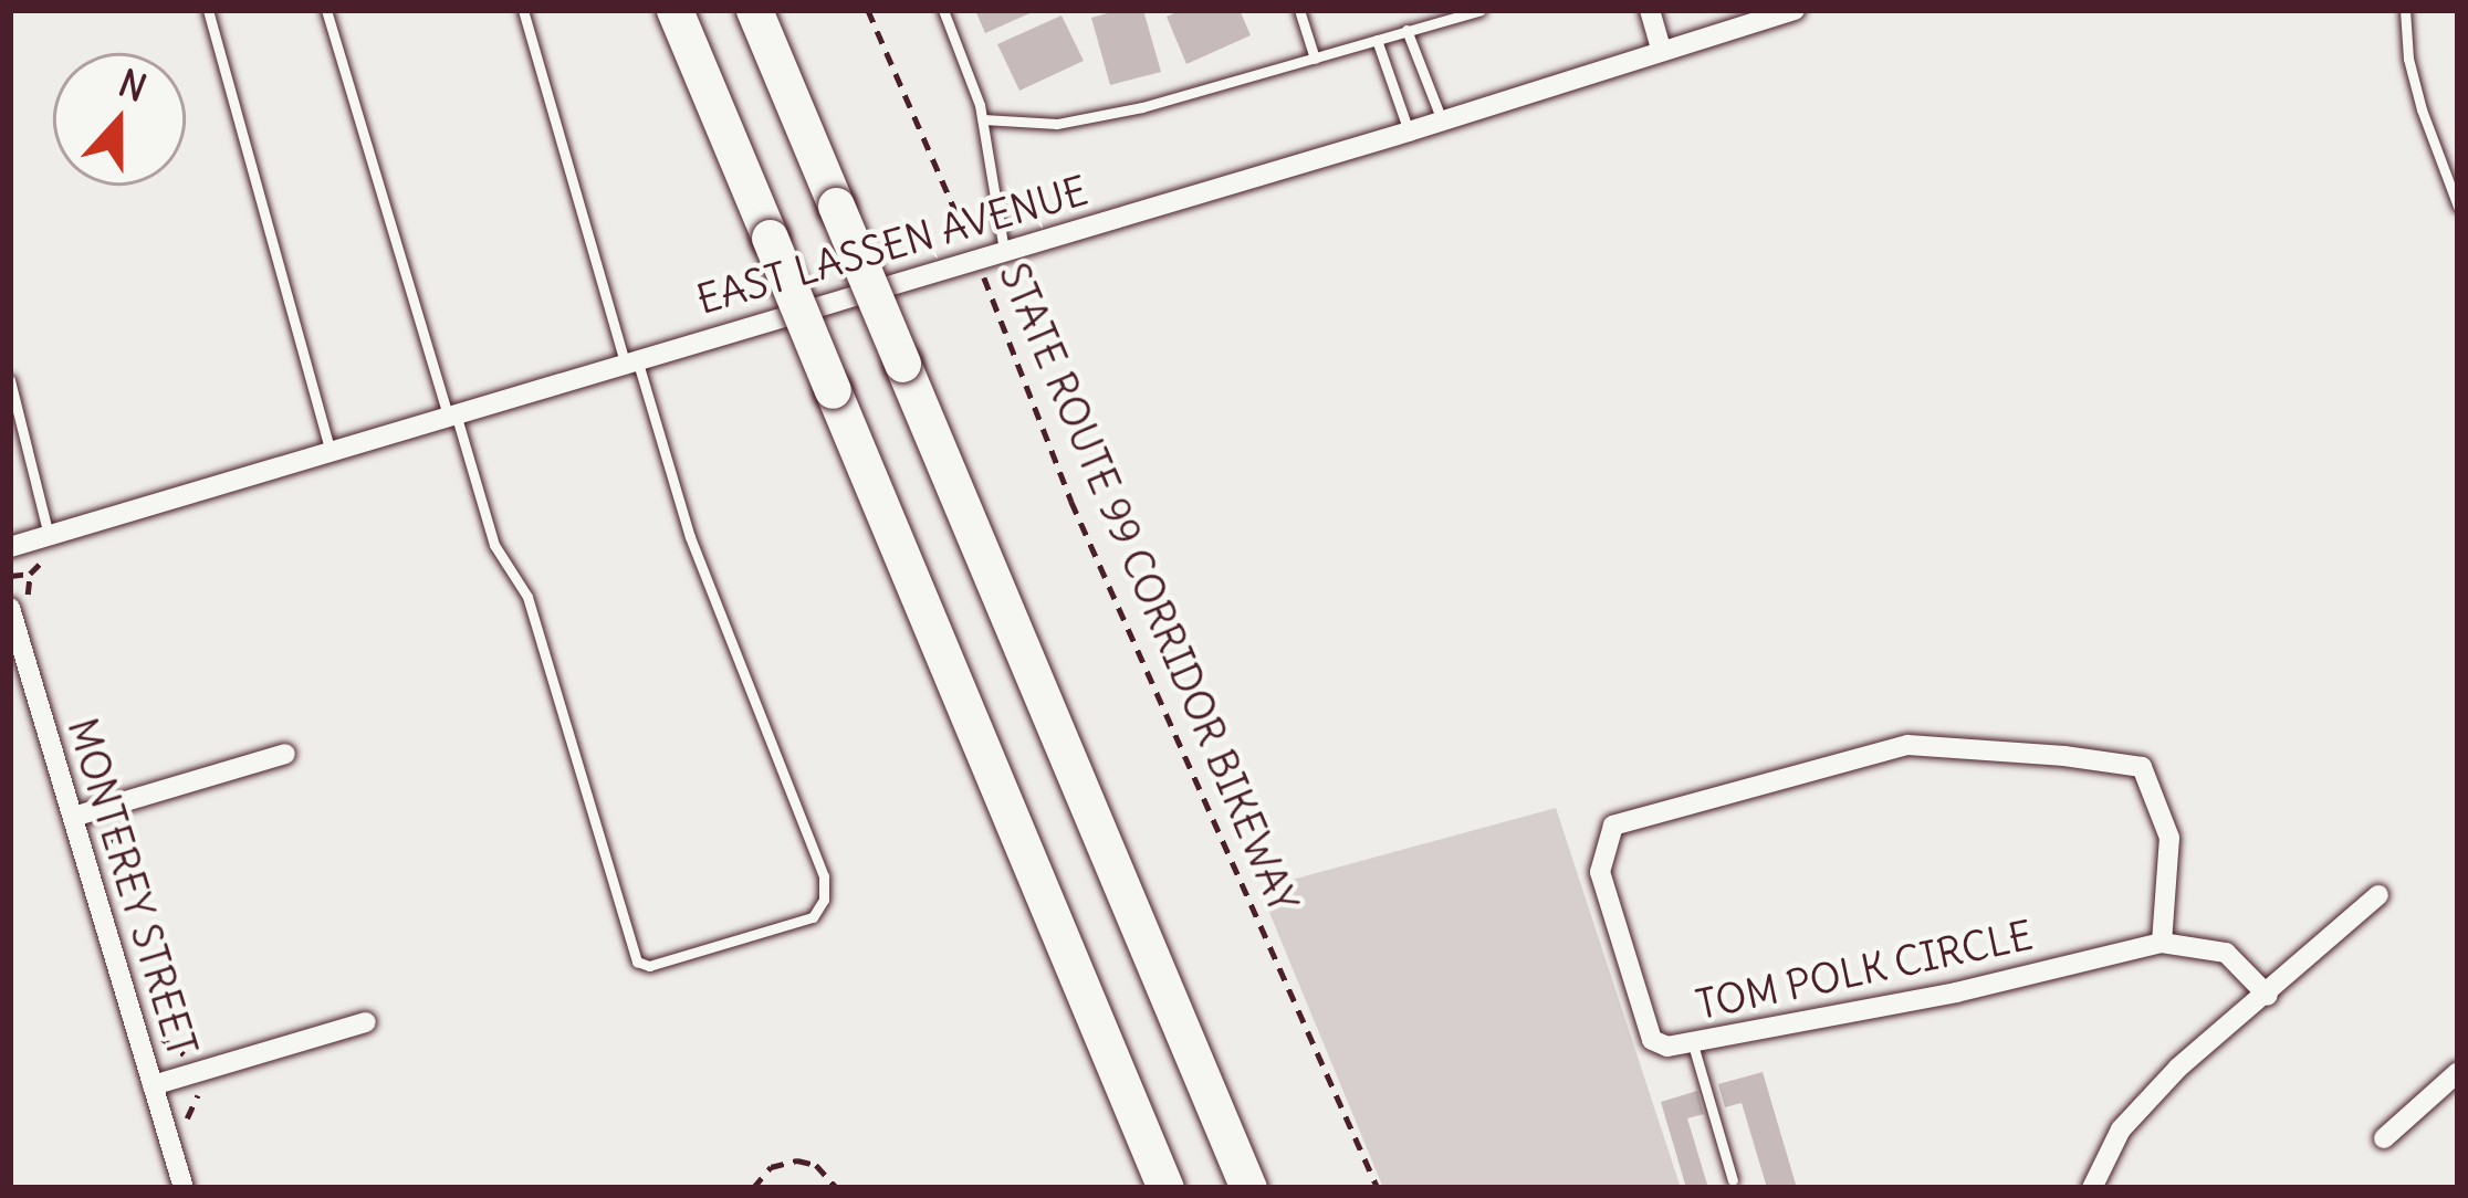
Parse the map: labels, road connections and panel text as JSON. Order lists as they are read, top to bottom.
{
  "streets": {
    "street": ["EAST LASSEN AVENUE", "MONTEREY STREET", "TOM POLK CIRCLE"],
    "path": ["STATE ROUTE 99 CORRIDOR BIKEWAY"]
  },
  "crossings": [
    ["EAST LASSEN AVENUE", "STATE ROUTE 99 CORRIDOR BIKEWAY"]
  ],
  "north": "top"
}
